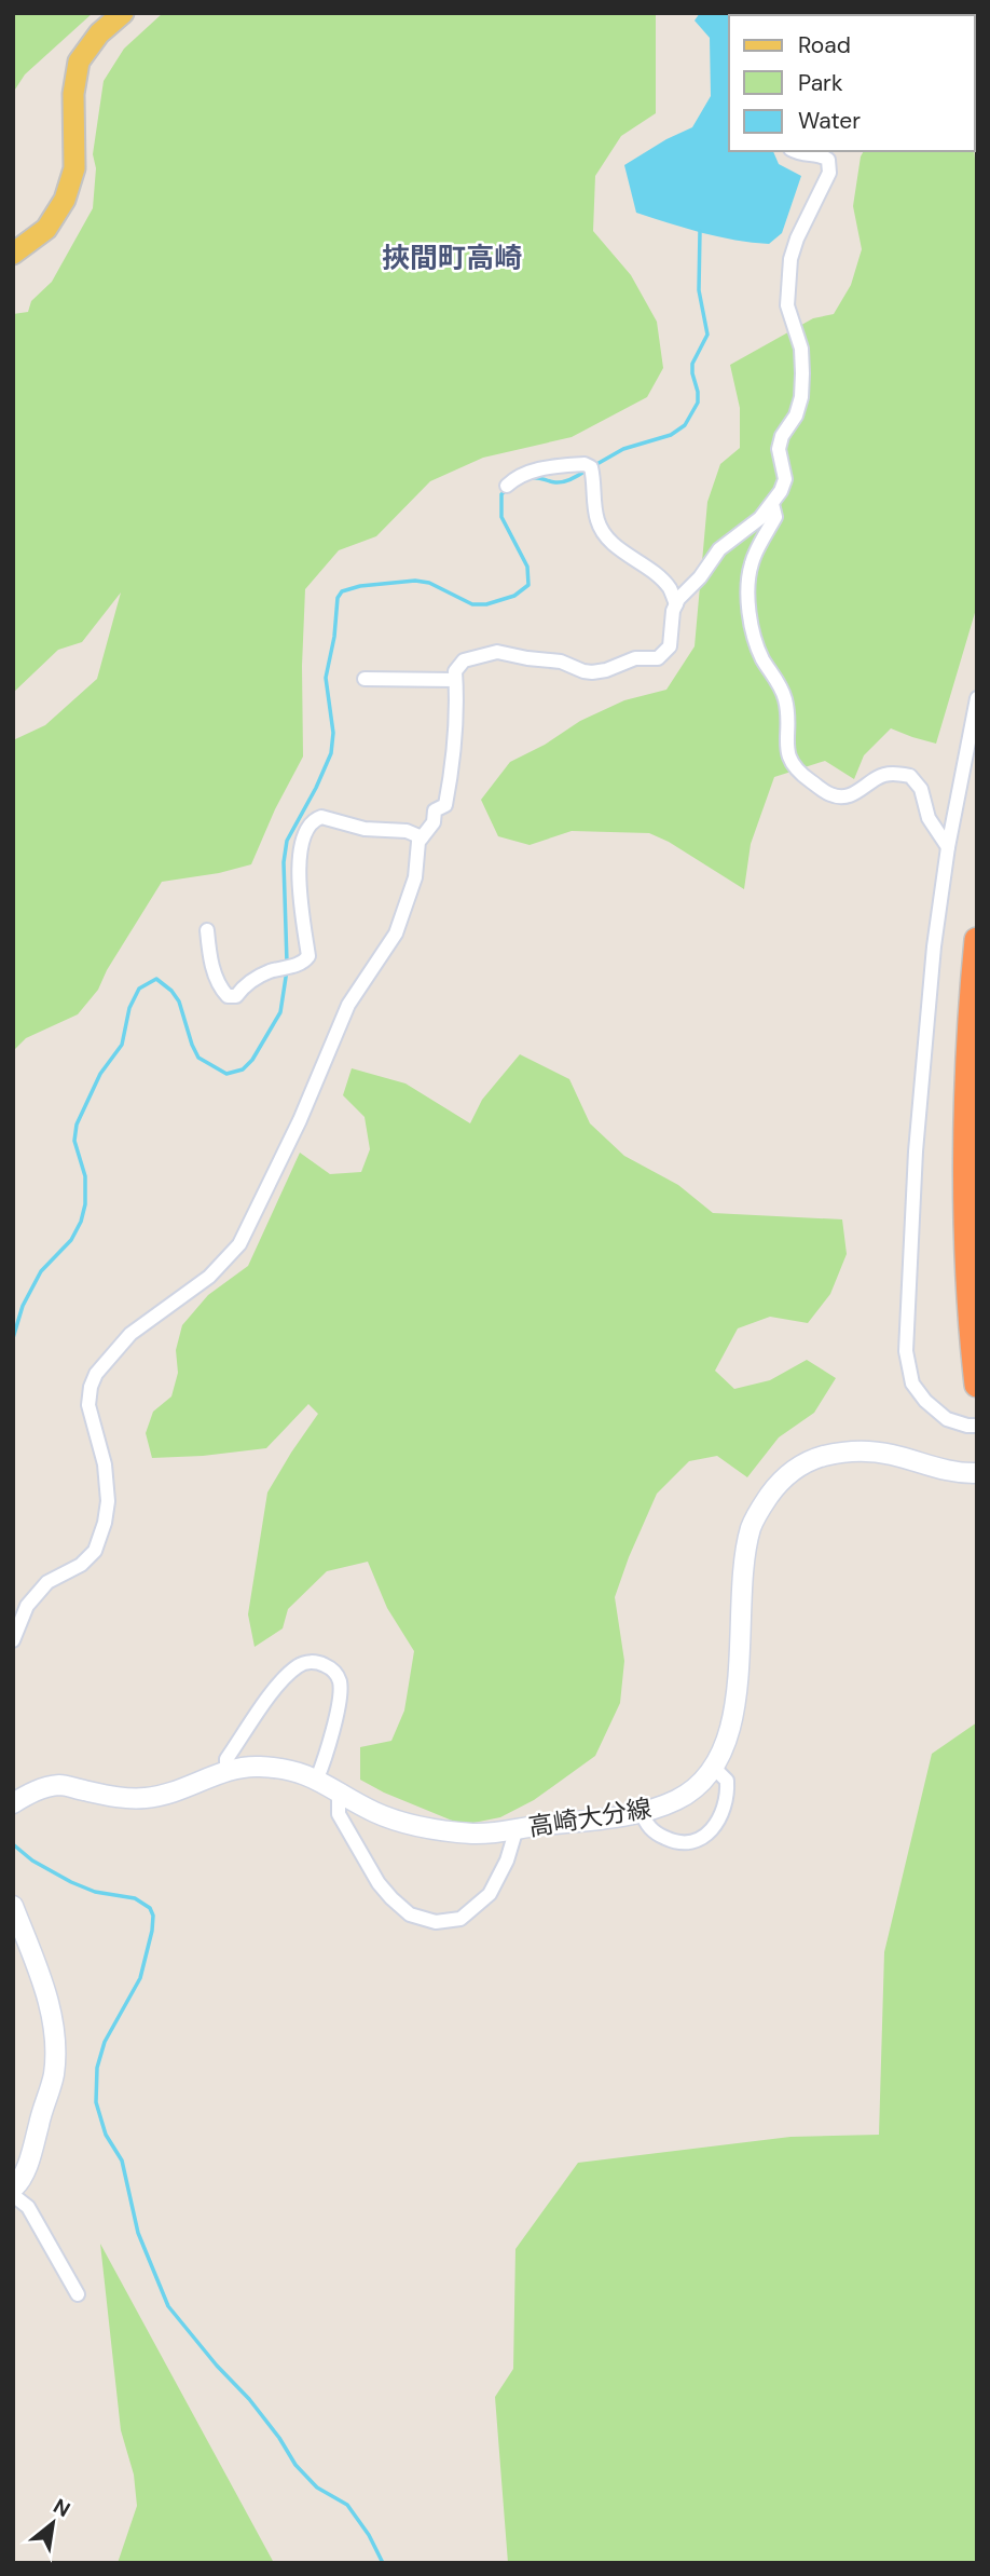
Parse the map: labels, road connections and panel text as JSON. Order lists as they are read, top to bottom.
{
  "streets": {
    "main road": ["高崎大分線"]
  },
  "districts": ["挾間町高崎"],
  "legend": ["Road", "Park", "Water"],
  "north": "top right"
}
